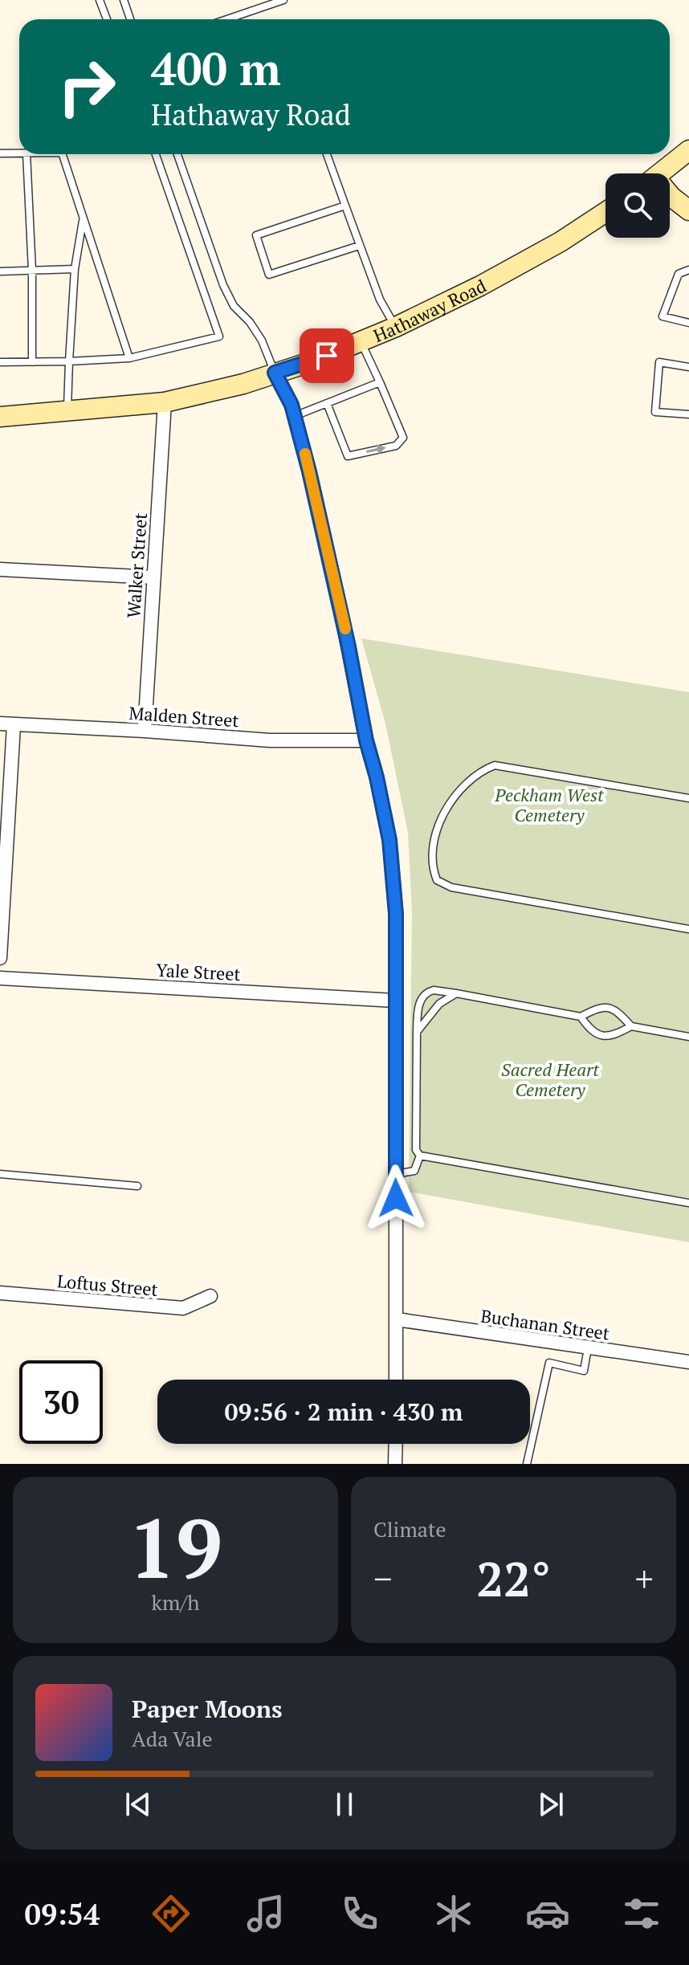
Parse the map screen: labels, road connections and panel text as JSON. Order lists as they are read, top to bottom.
{
  "streets": {
    "main road": ["Hathaway Road"],
    "street": [
      "Walker Street",
      "Malden Street",
      "Yale Street",
      "Loftus Street",
      "Buchanan Street"
    ]
  },
  "crossings": [
    ["Hathaway Road", "Walker Street"],
    ["Walker Street", "Malden Street"]
  ],
  "parks": ["Peckham West Cemetery", "Sacred Heart Cemetery"],
  "page": {
    "turn": ["400 m", "Hathaway Road"],
    "limit": "30",
    "trip": "09:56 · 2 min · 430 m",
    "tile": [
      ["19", "km/h"],
      "Climate"
    ],
    "heat": ["−", "22°", "+"],
    "song": ["Paper Moons", "Ada Vale"],
    "tabs": "09:54"
  }
}
